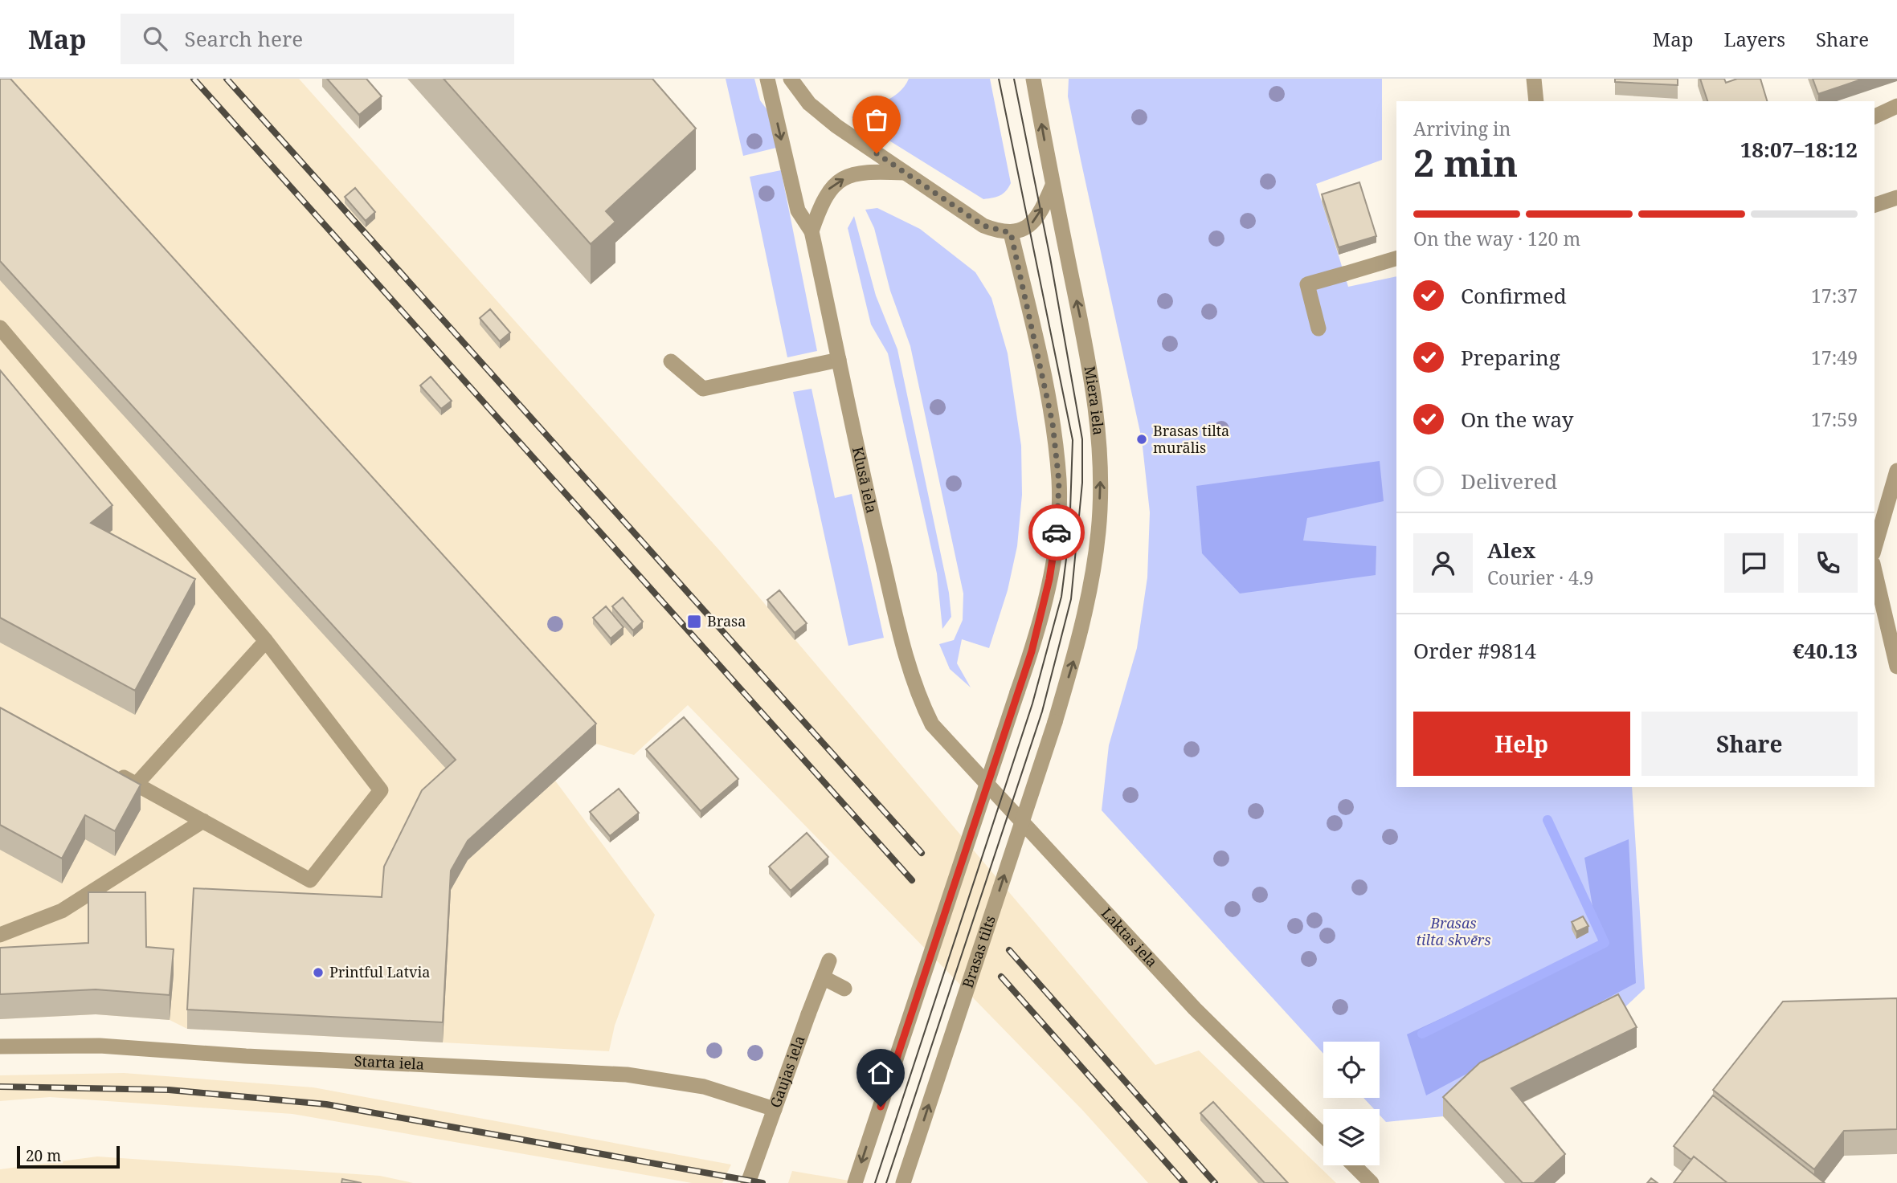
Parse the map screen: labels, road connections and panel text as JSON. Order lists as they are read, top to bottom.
{
  "streets": {
    "street": [
      "Miera iela",
      "Klusā iela",
      "Laktas iela",
      "Brasas tilts",
      "Starta iela",
      "Gaujas iela"
    ]
  },
  "crossings": [
    ["Miera iela", "Brasas tilts"],
    ["Klusā iela", "Laktas iela"],
    ["Starta iela", "Gaujas iela"]
  ],
  "parks": ["Brasas tilta skvērs"],
  "places": {
    "other": ["Brasas tilta murālis", "Printful Latvia"],
    "transit": ["Brasa"]
  },
  "scale_bar": "20 m",
  "page": {
    "header": "Map",
    "search": "Search here",
    "nav": ["Map", "Layers", "Share"],
    "heading": ["2 min", "Arriving in", "18:07–18:12"],
    "panel": [
      "Alex",
      "Courier · 4.9",
      "Order #9814",
      "€40.13"
    ],
    "bar": "On the way · 120 m",
    "list": [
      ["Confirmed", "17:37"],
      ["Preparing", "17:49"],
      ["On the way", "17:59"],
      "Delivered"
    ],
    "buttons": ["Help", "Share"],
    "scale": "20 m"
  }
}
